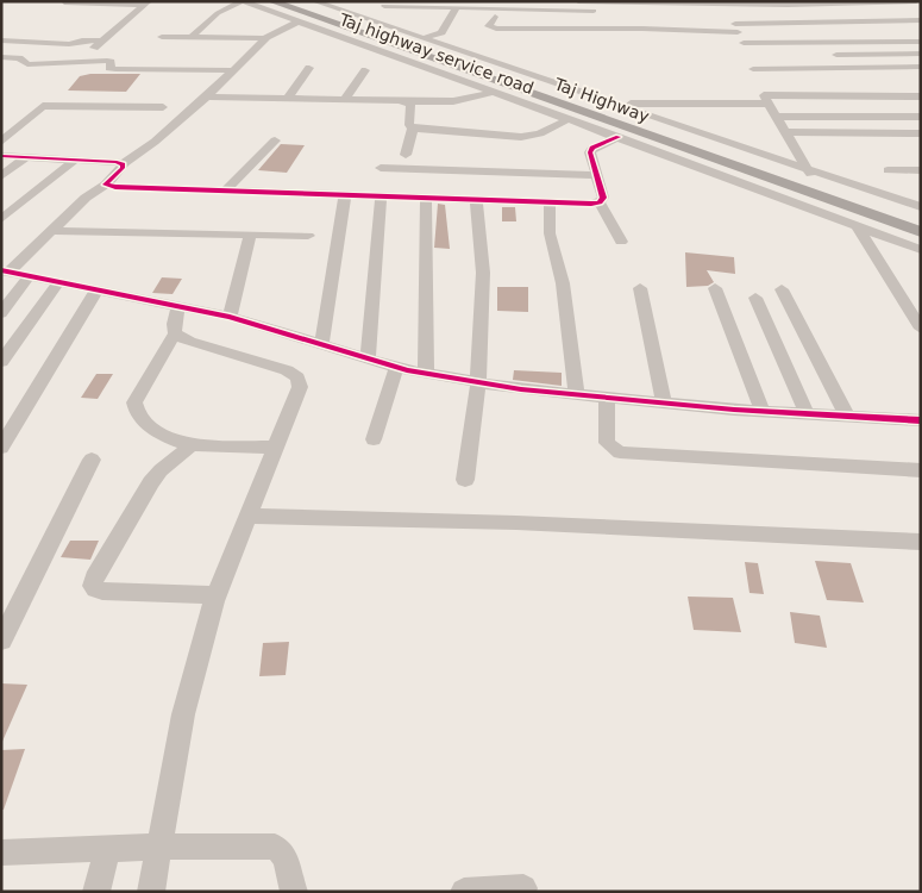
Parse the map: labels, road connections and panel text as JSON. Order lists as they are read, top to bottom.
{
  "streets": {
    "main road": ["Taj Highway"],
    "street": ["Taj highway service road"]
  }
}
